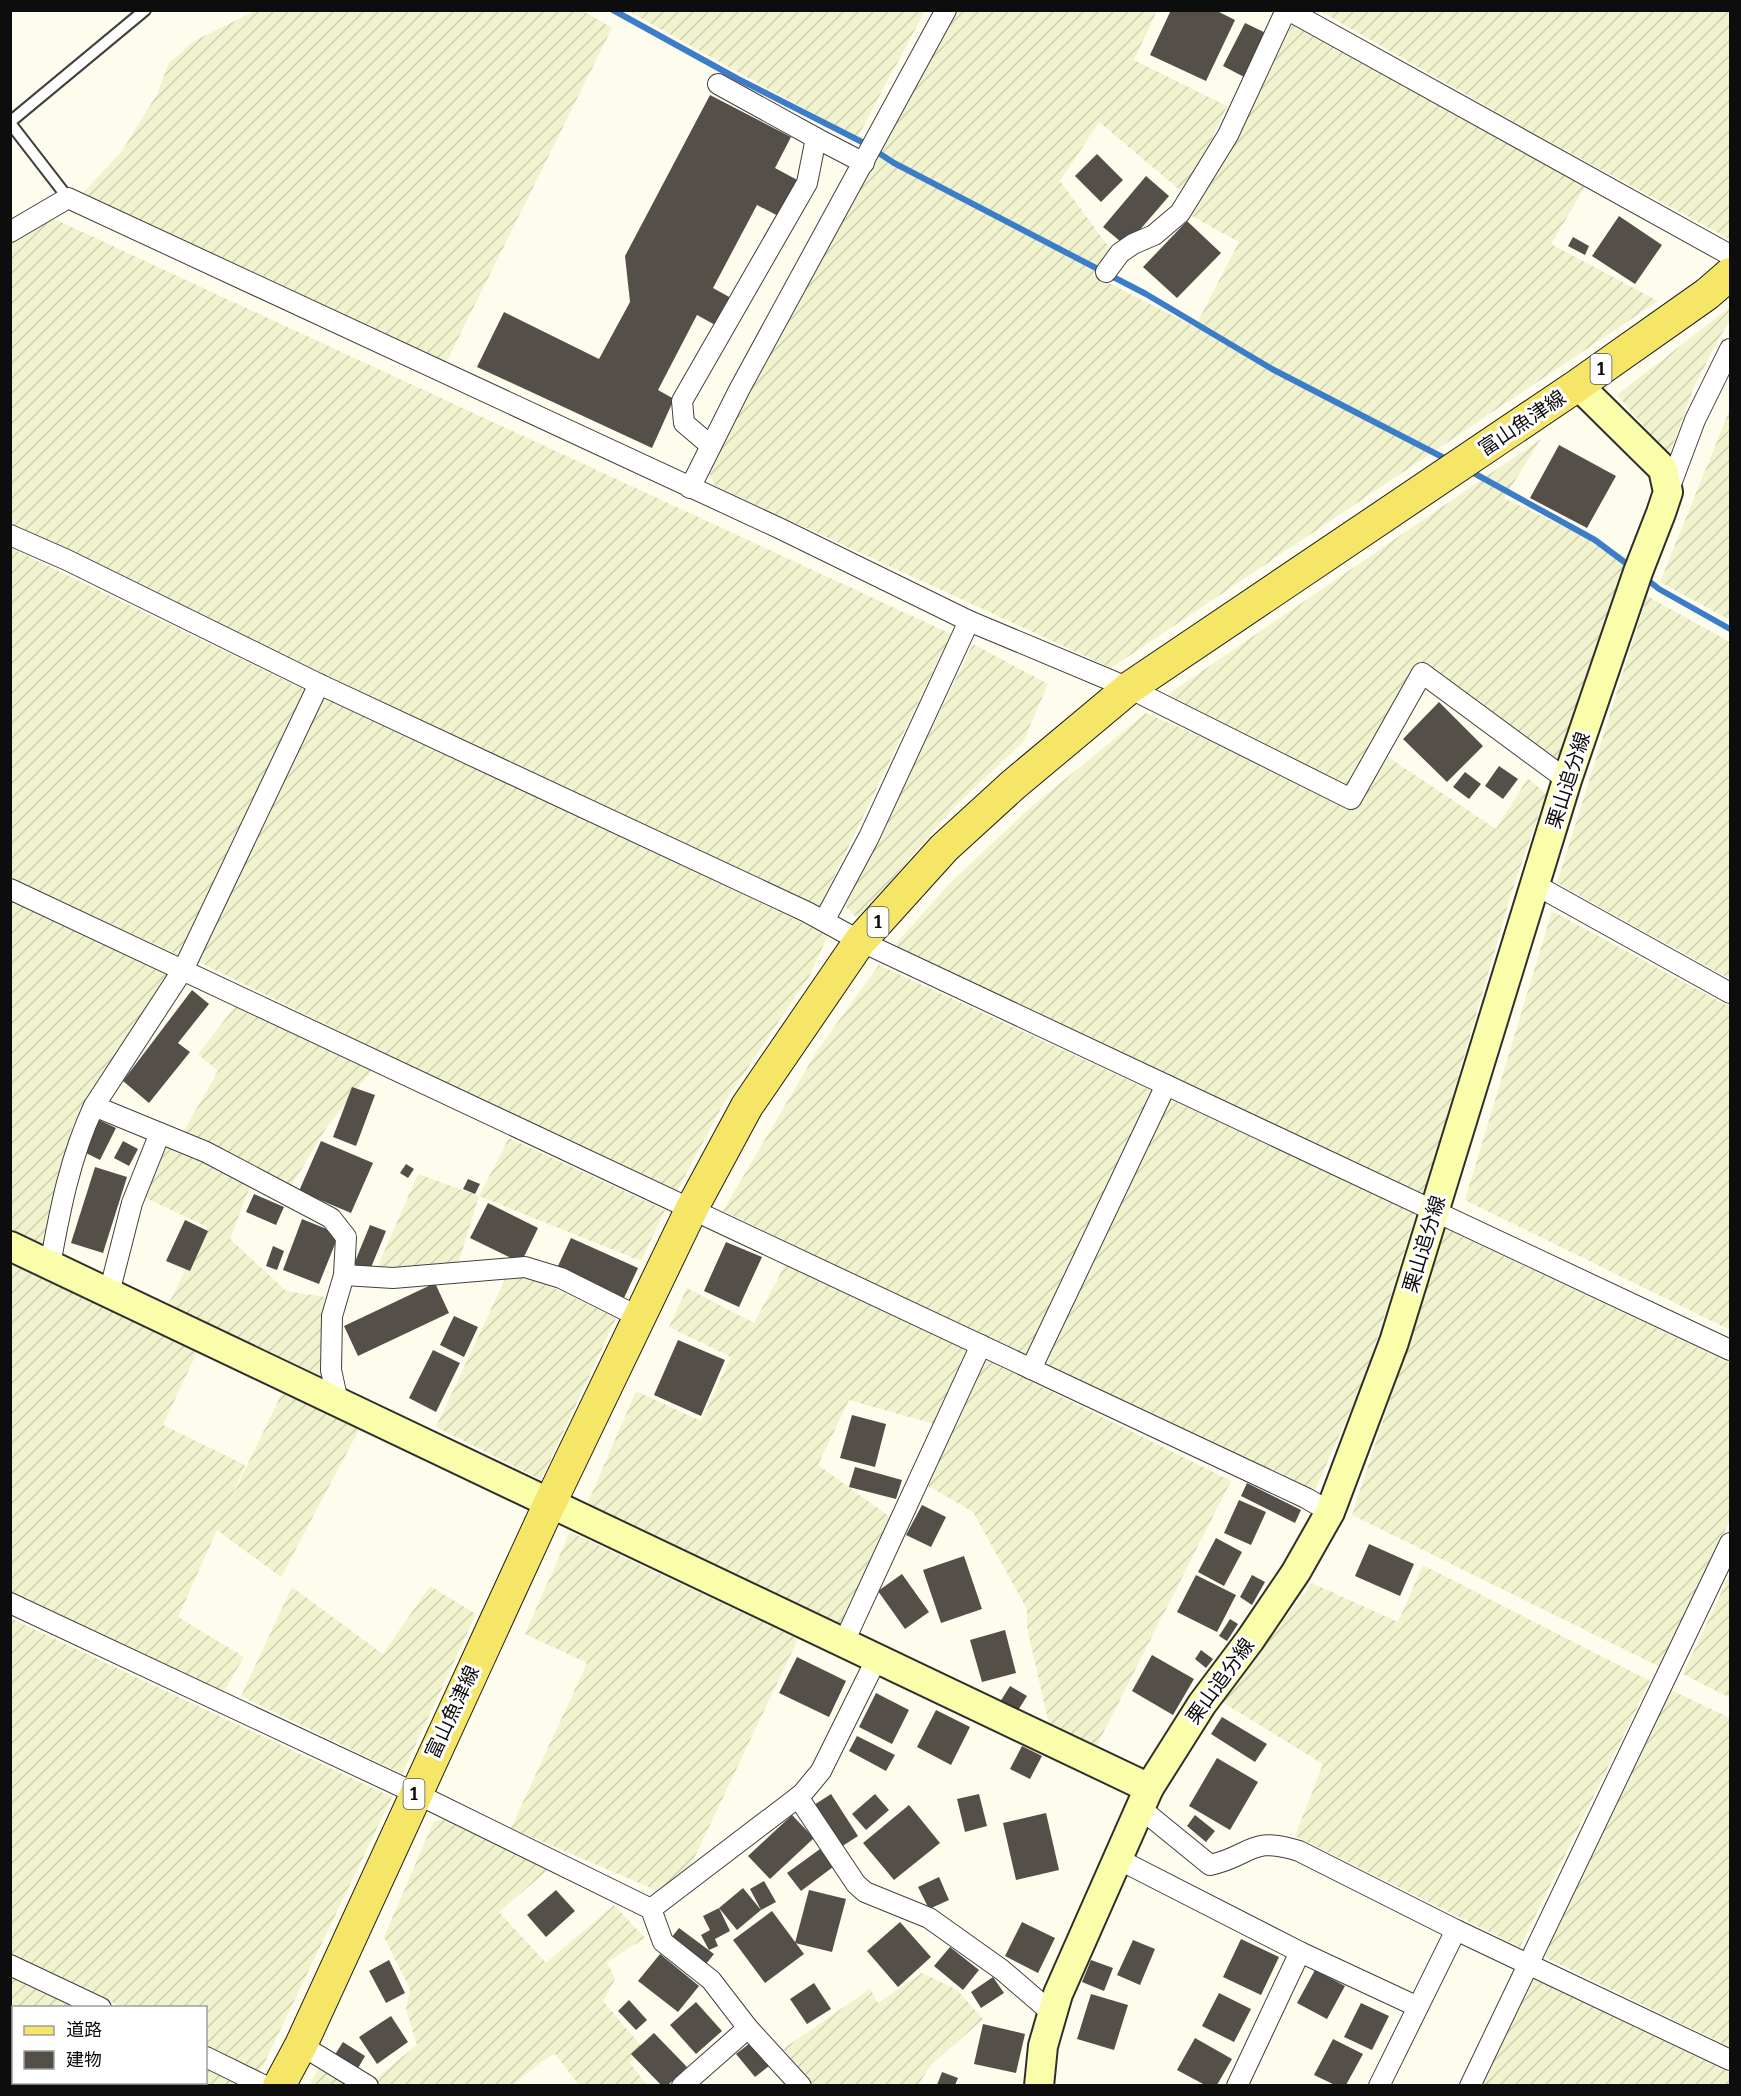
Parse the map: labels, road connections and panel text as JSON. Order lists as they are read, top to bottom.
{
  "streets": {
    "main road": ["1", "富山魚津線", "栗山追分線"]
  },
  "crossings": [
    ["1", "富山魚津線"]
  ],
  "legend": ["道路", "建物"]
}
